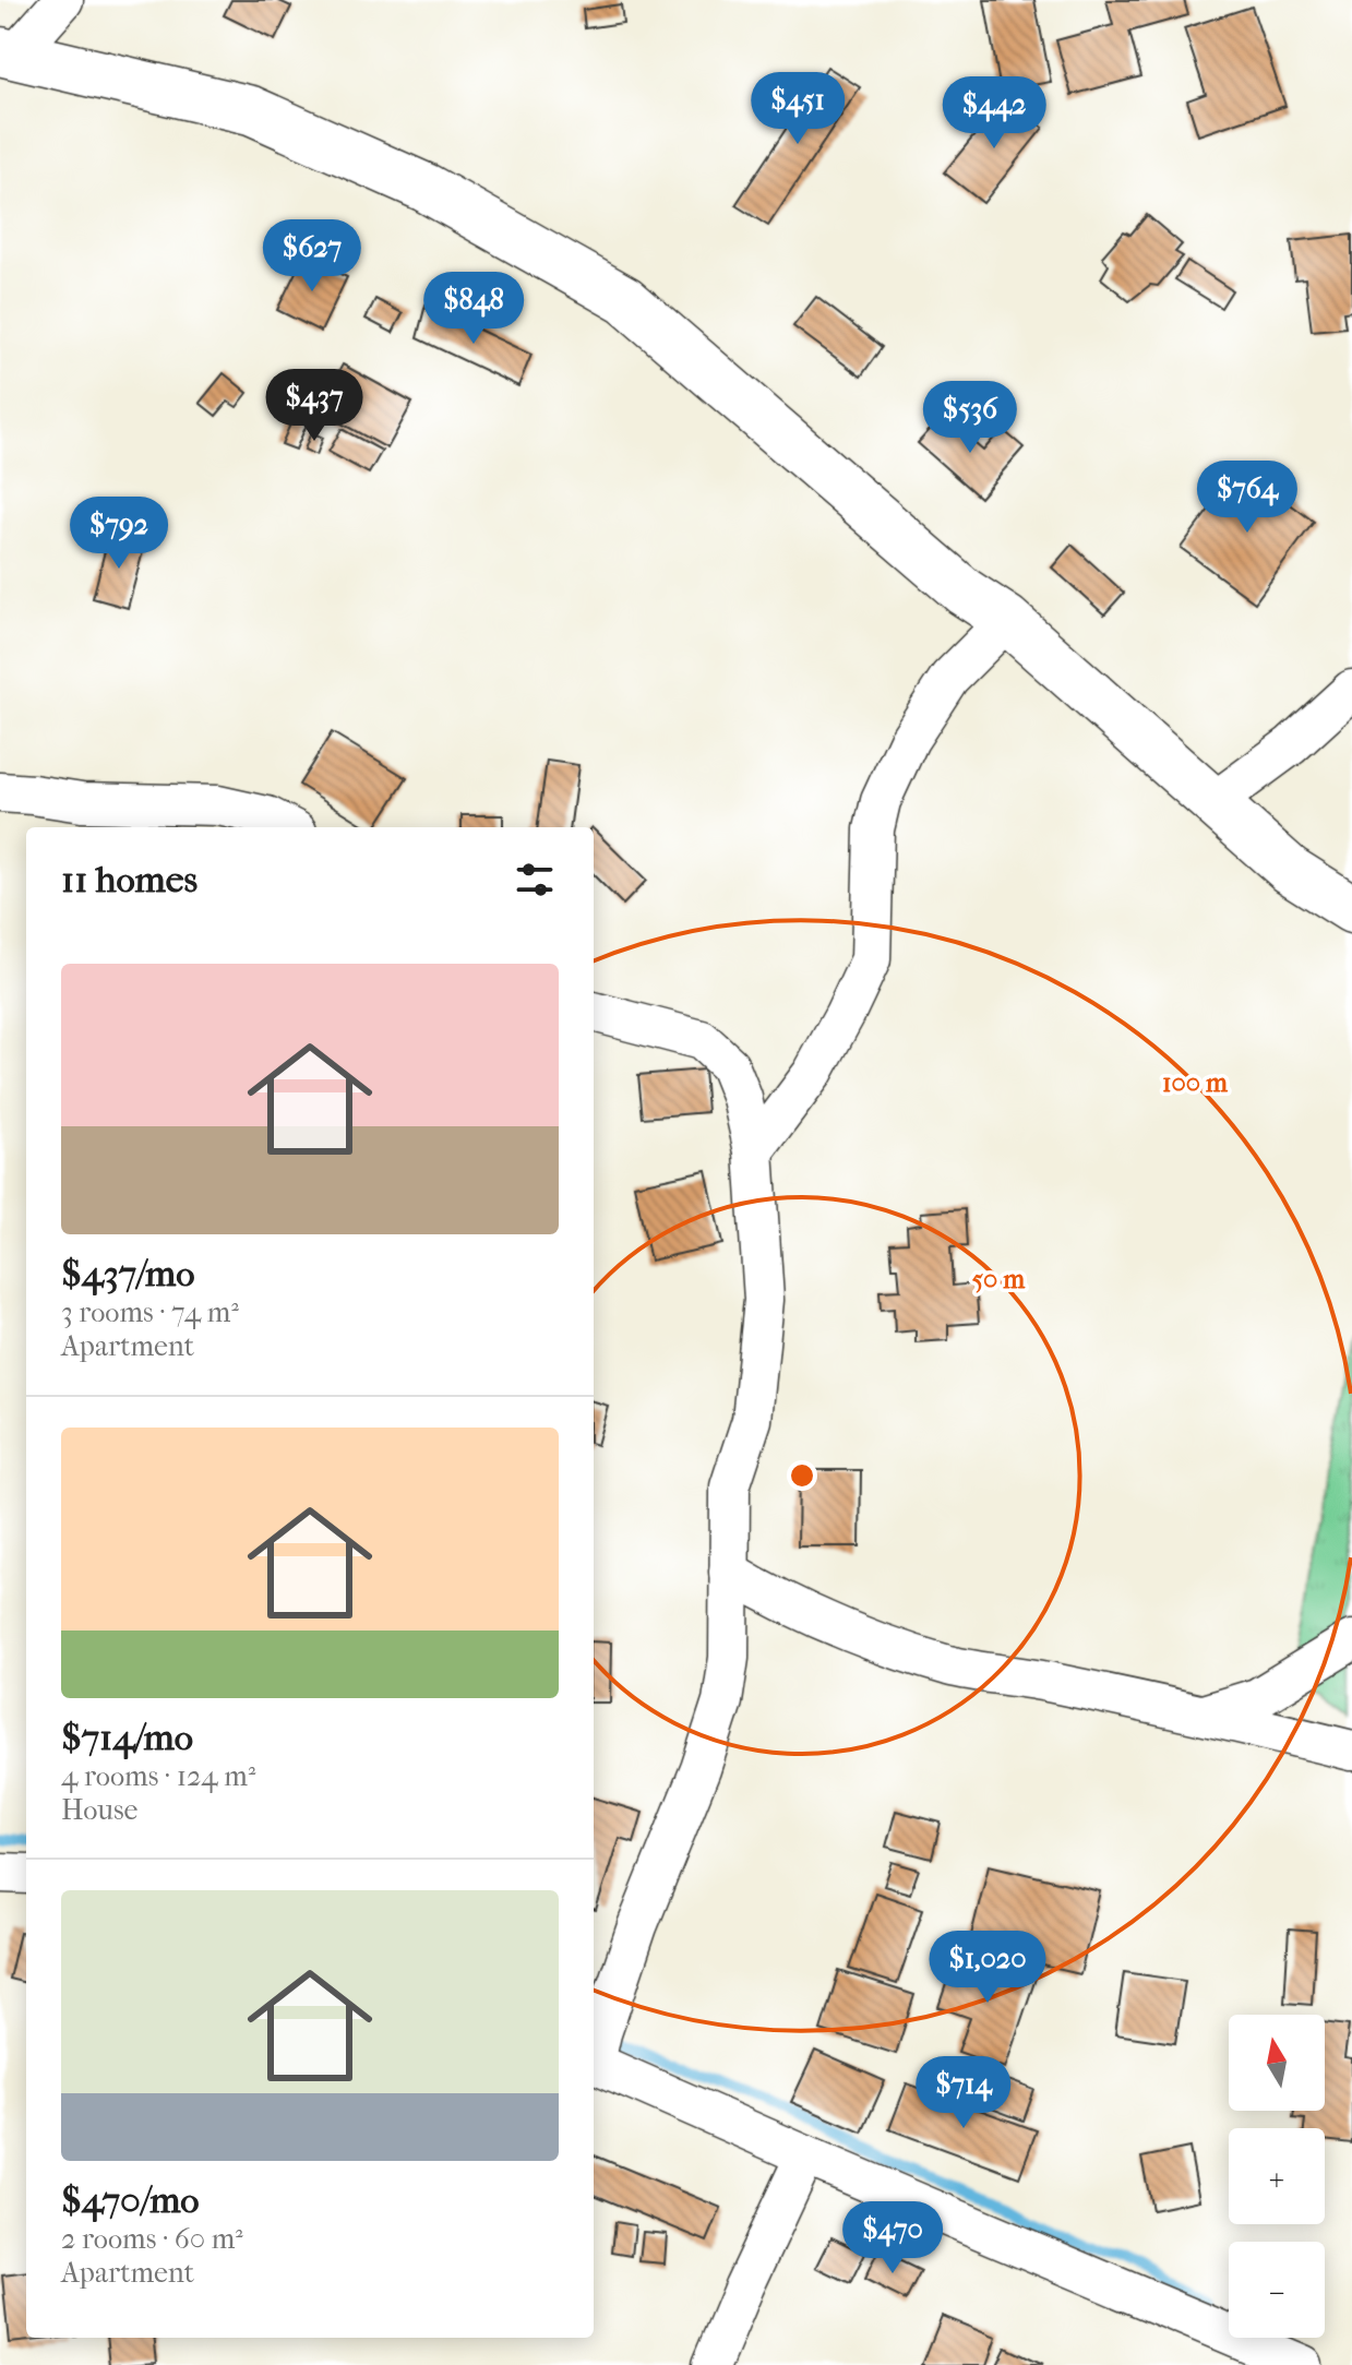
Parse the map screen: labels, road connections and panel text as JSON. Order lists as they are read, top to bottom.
{
  "north": "top",
  "page": {
    "price": [
      "$451",
      "$442",
      "$627",
      "$848",
      "$437",
      "$536",
      "$764",
      "$792",
      "$1,020",
      "$714",
      "$470"
    ],
    "heading": "11 homes",
    "list": [
      {
        "name": "$437/mo",
        "note": "3 rooms · 74 m² · Apartment"
      },
      {
        "name": "$714/mo",
        "note": "4 rooms · 124 m² · House"
      },
      {
        "name": "$470/mo",
        "note": "2 rooms · 60 m² · Apartment"
      }
    ],
    "map_buttons": ["+", "−"]
  },
  "rings": ["100 m", "50 m"]
}
